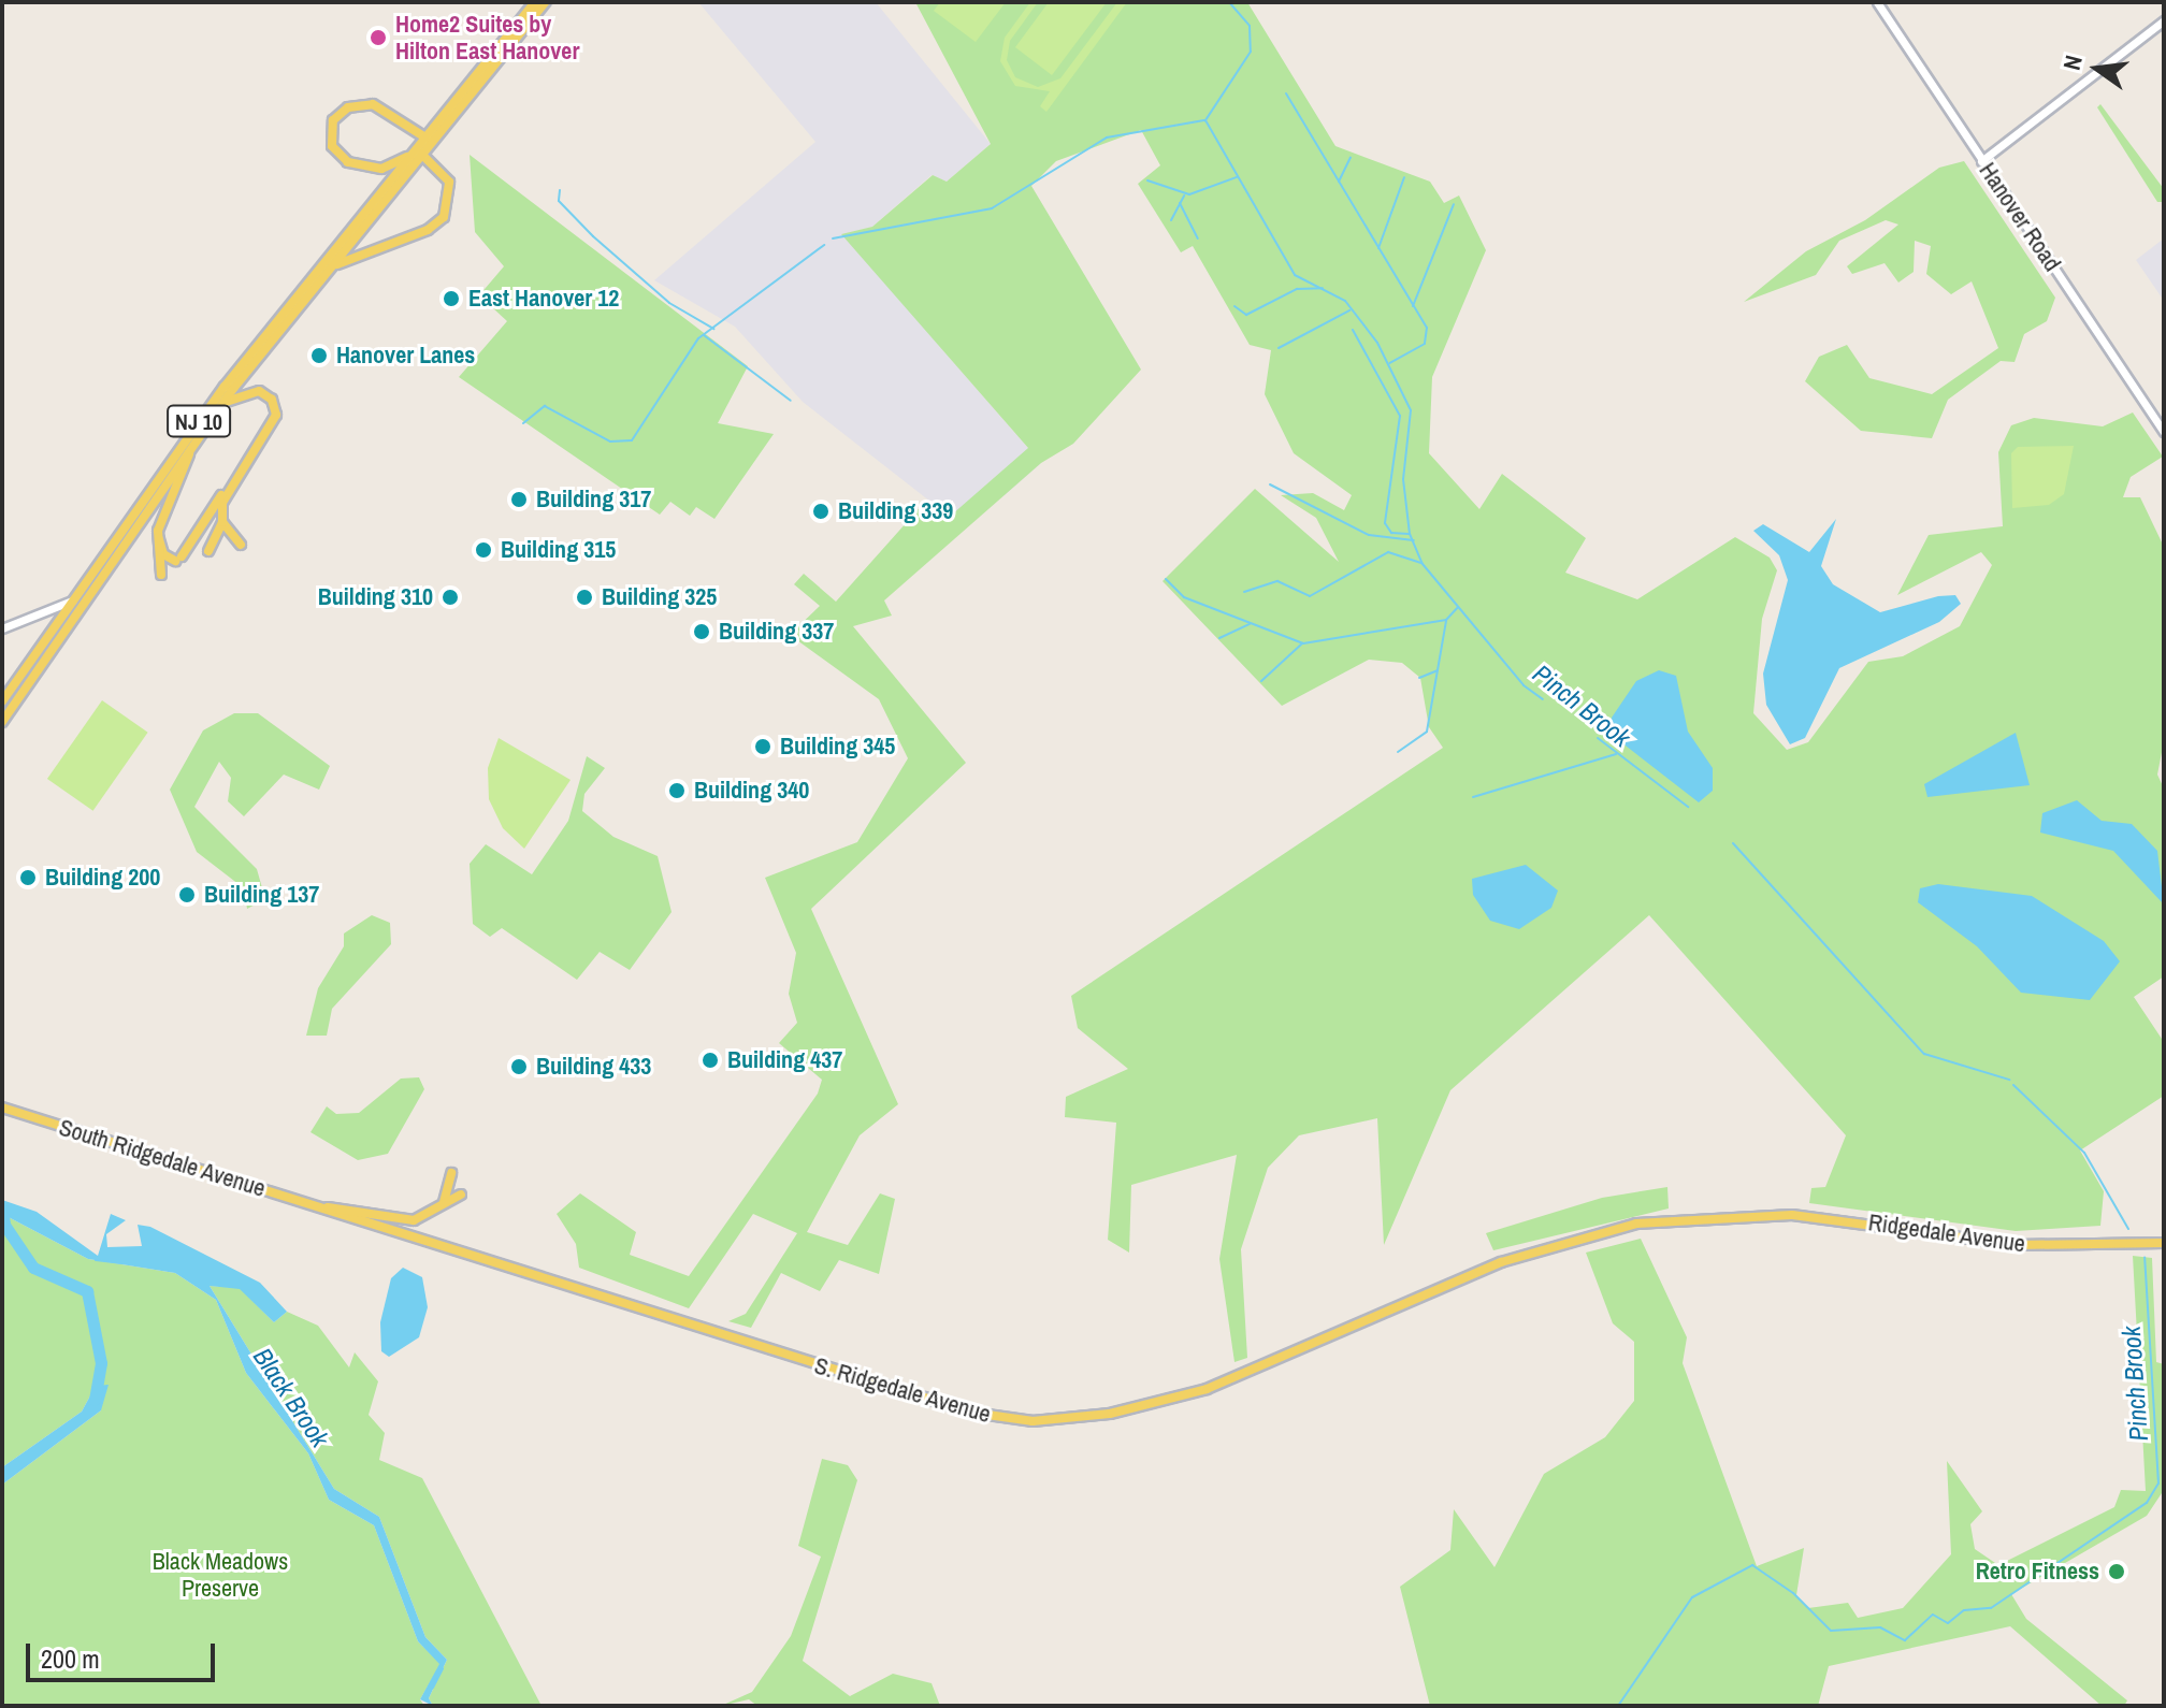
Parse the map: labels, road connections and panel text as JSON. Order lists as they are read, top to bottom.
{
  "streets": {
    "main road": [
      "NJ 10",
      "South Ridgedale Avenue",
      "Ridgedale Avenue",
      "S. Ridgedale Avenue"
    ],
    "street": ["Hanover Road"]
  },
  "crossings": [
    ["South Ridgedale Avenue", "S. Ridgedale Avenue"],
    ["Ridgedale Avenue", "S. Ridgedale Avenue"]
  ],
  "water": ["Pinch Brook", "Black Brook"],
  "parks": ["Black Meadows Preserve"],
  "places": [
    "Home2 Suites by Hilton East Hanover",
    "East Hanover 12",
    "Hanover Lanes",
    "Building 317",
    "Building 339",
    "Building 315",
    "Building 310",
    "Building 325",
    "Building 337",
    "Building 345",
    "Building 340",
    "Building 200",
    "Building 137",
    "Building 437",
    "Building 433",
    "Retro Fitness"
  ],
  "scale_bar": "200 m",
  "north": "left"
}
